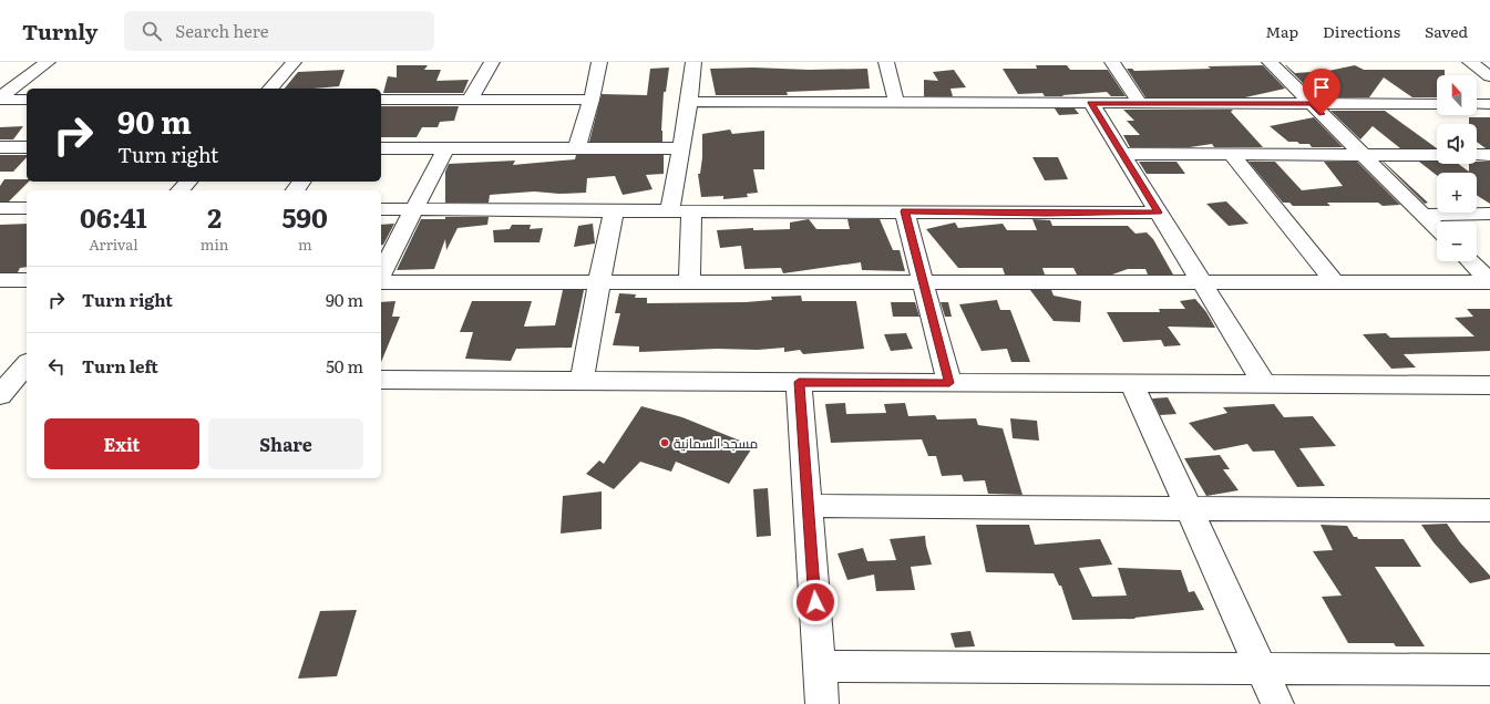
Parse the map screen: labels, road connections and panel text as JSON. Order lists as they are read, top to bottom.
{
  "places": ["مسجد السمانية"],
  "north": "top",
  "page": {
    "header": "Turnly",
    "search": "Search here",
    "nav": ["Map", "Directions", "Saved"],
    "map_buttons": ["+", "−"],
    "turn": ["90 m", "Turn right"],
    "eta": [
      "06:41",
      "Arrival",
      "2",
      "min",
      "590",
      "m"
    ],
    "list": [
      {
        "name": "Turn right",
        "value": "90 m"
      },
      {
        "name": "Turn left",
        "value": "50 m"
      }
    ],
    "buttons": ["Exit", "Share"]
  }
}
